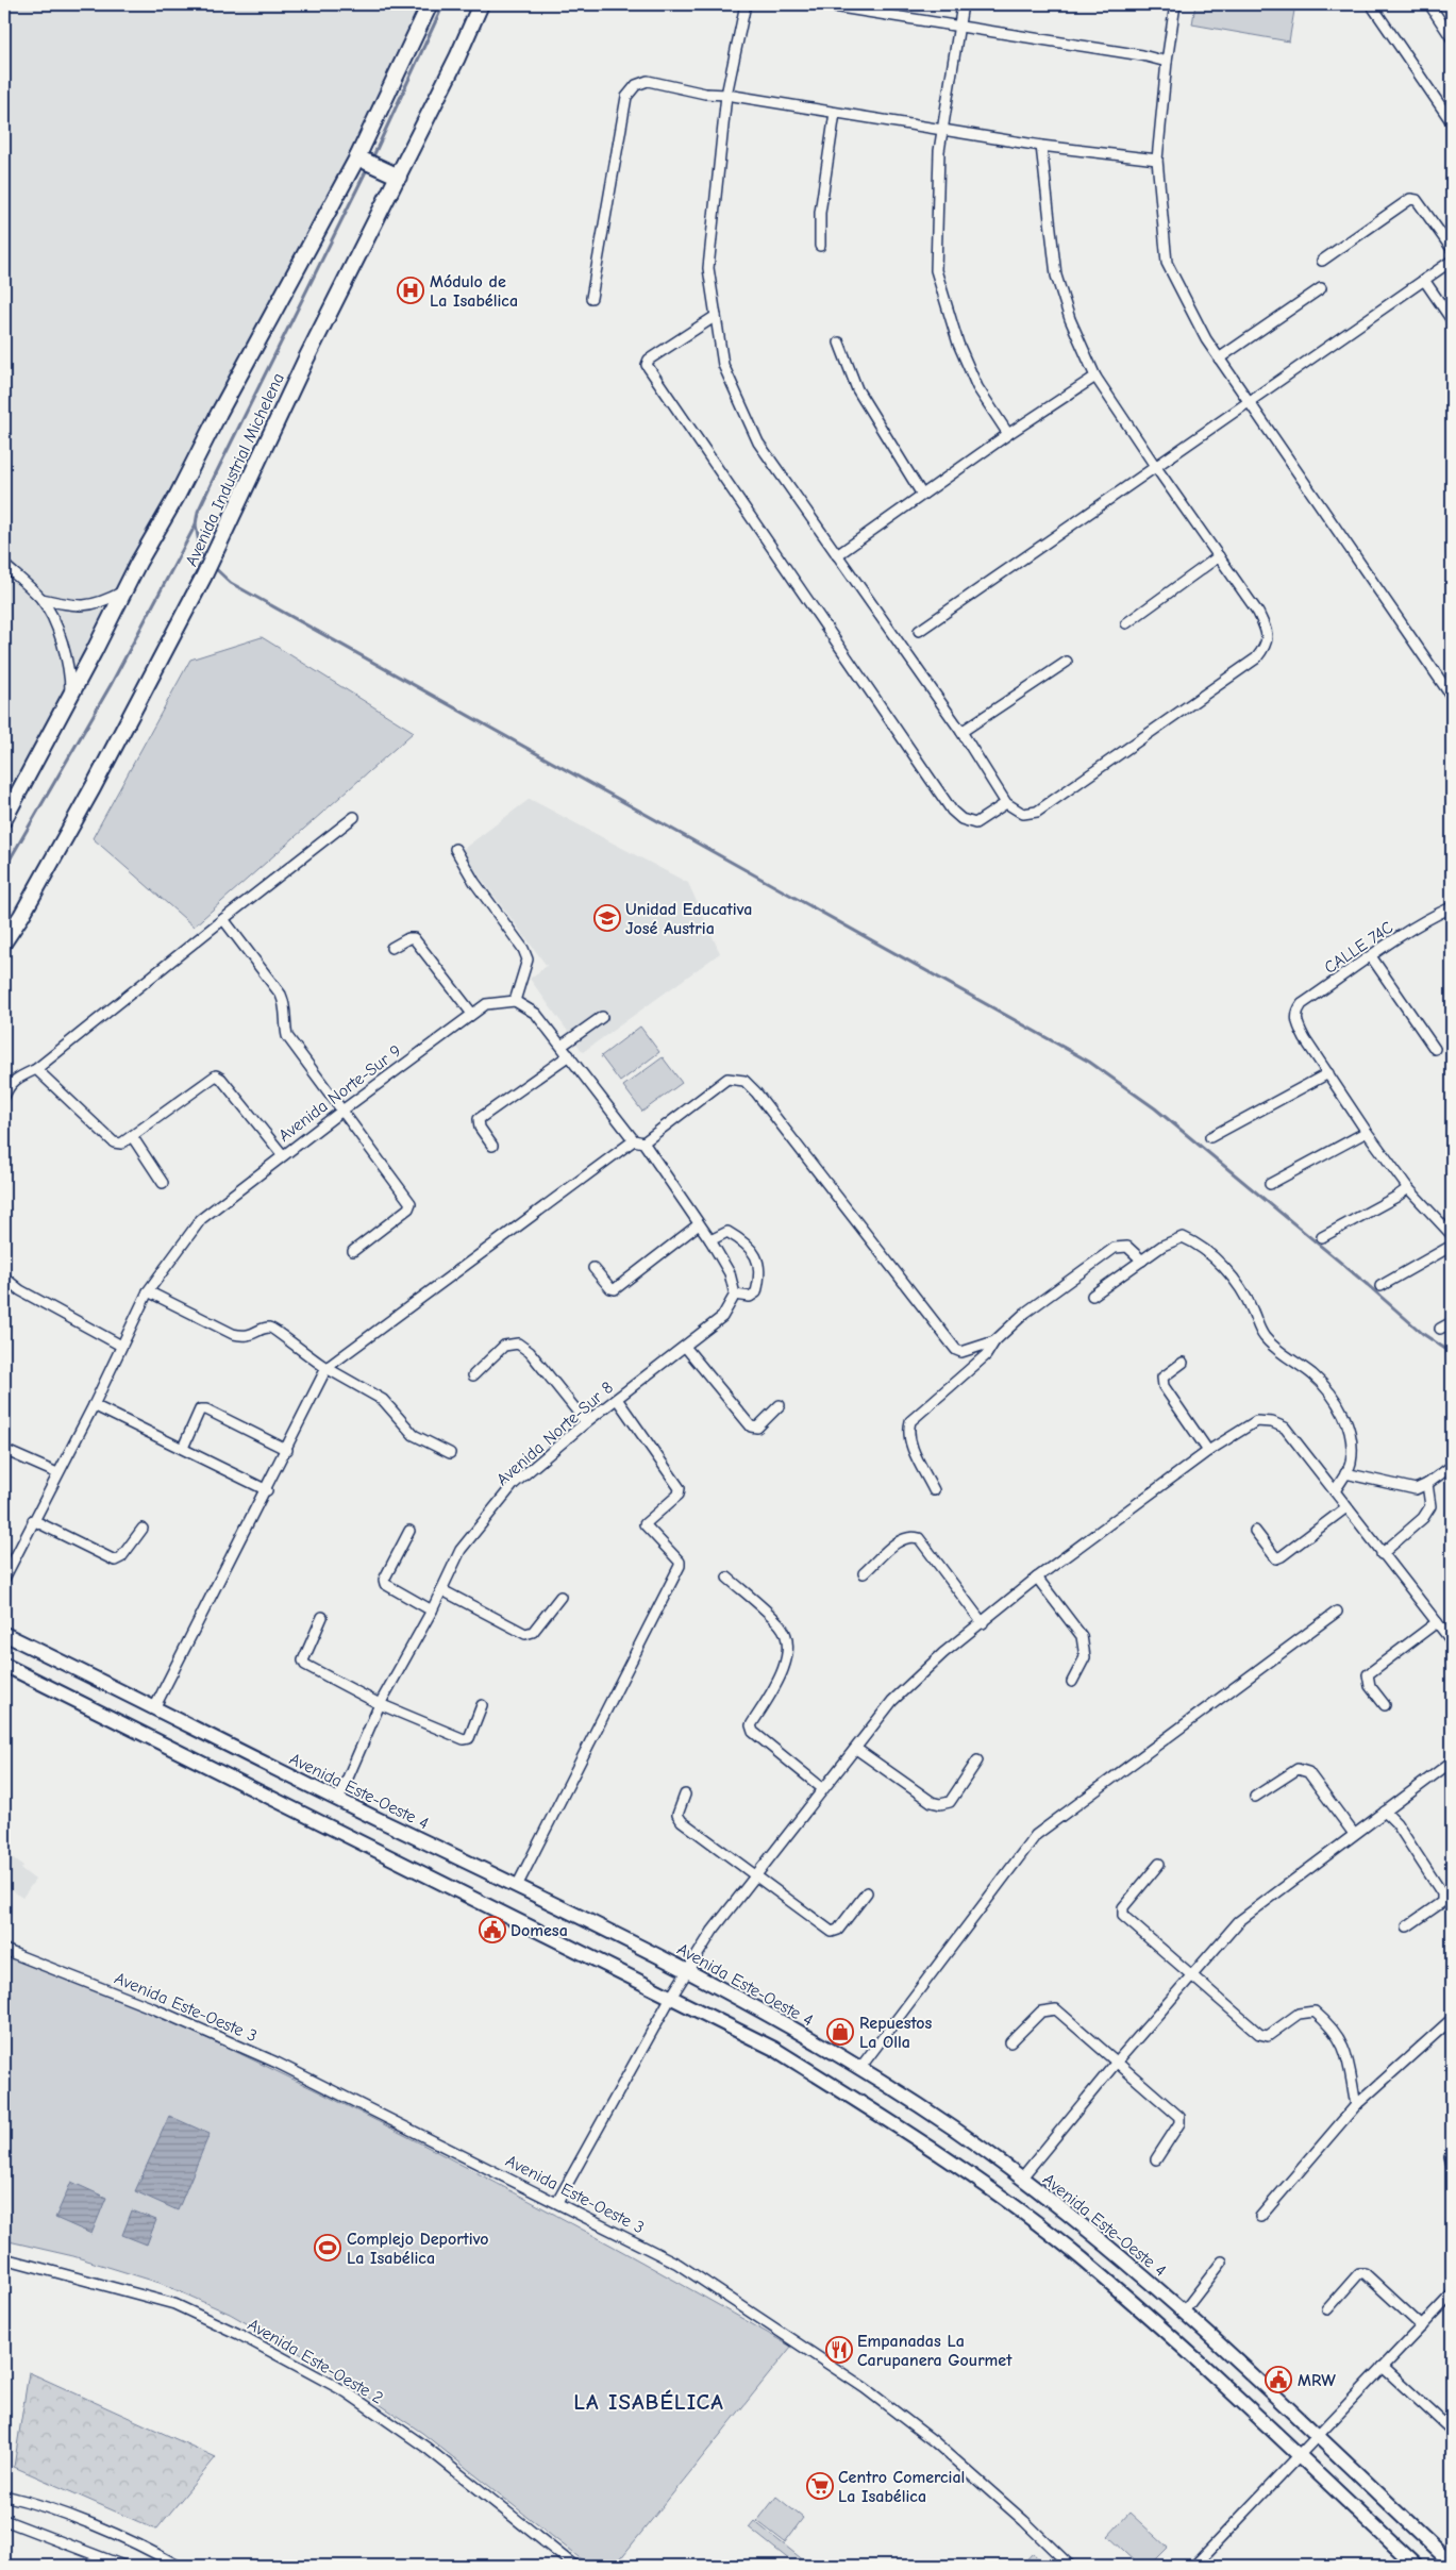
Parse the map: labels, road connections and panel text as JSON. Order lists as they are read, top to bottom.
{
  "streets": {
    "main road": ["Avenida Industrial Michelena", "Avenida Este-Oeste 4"],
    "street": [
      "CALLE 74C",
      "Avenida Norte-Sur 9",
      "Avenida Norte-Sur 8",
      "Avenida Este-Oeste 3",
      "Avenida Este-Oeste 2"
    ]
  },
  "crossings": [
    ["Avenida Norte-Sur 8", "Avenida Este-Oeste 4"]
  ],
  "districts": ["LA ISABÉLICA"],
  "places": {
    "hospital": ["Módulo de La Isabélica"],
    "school or university": ["Unidad Educativa José Austria"],
    "public building": ["Domesa", "MRW"],
    "shop": ["Repuestos La Olla"],
    "sports": ["Complejo Deportivo La Isabélica"],
    "restaurant": ["Empanadas La Carupanera Gourmet"],
    "supermarket": ["Centro Comercial La Isabélica"]
  }
}
